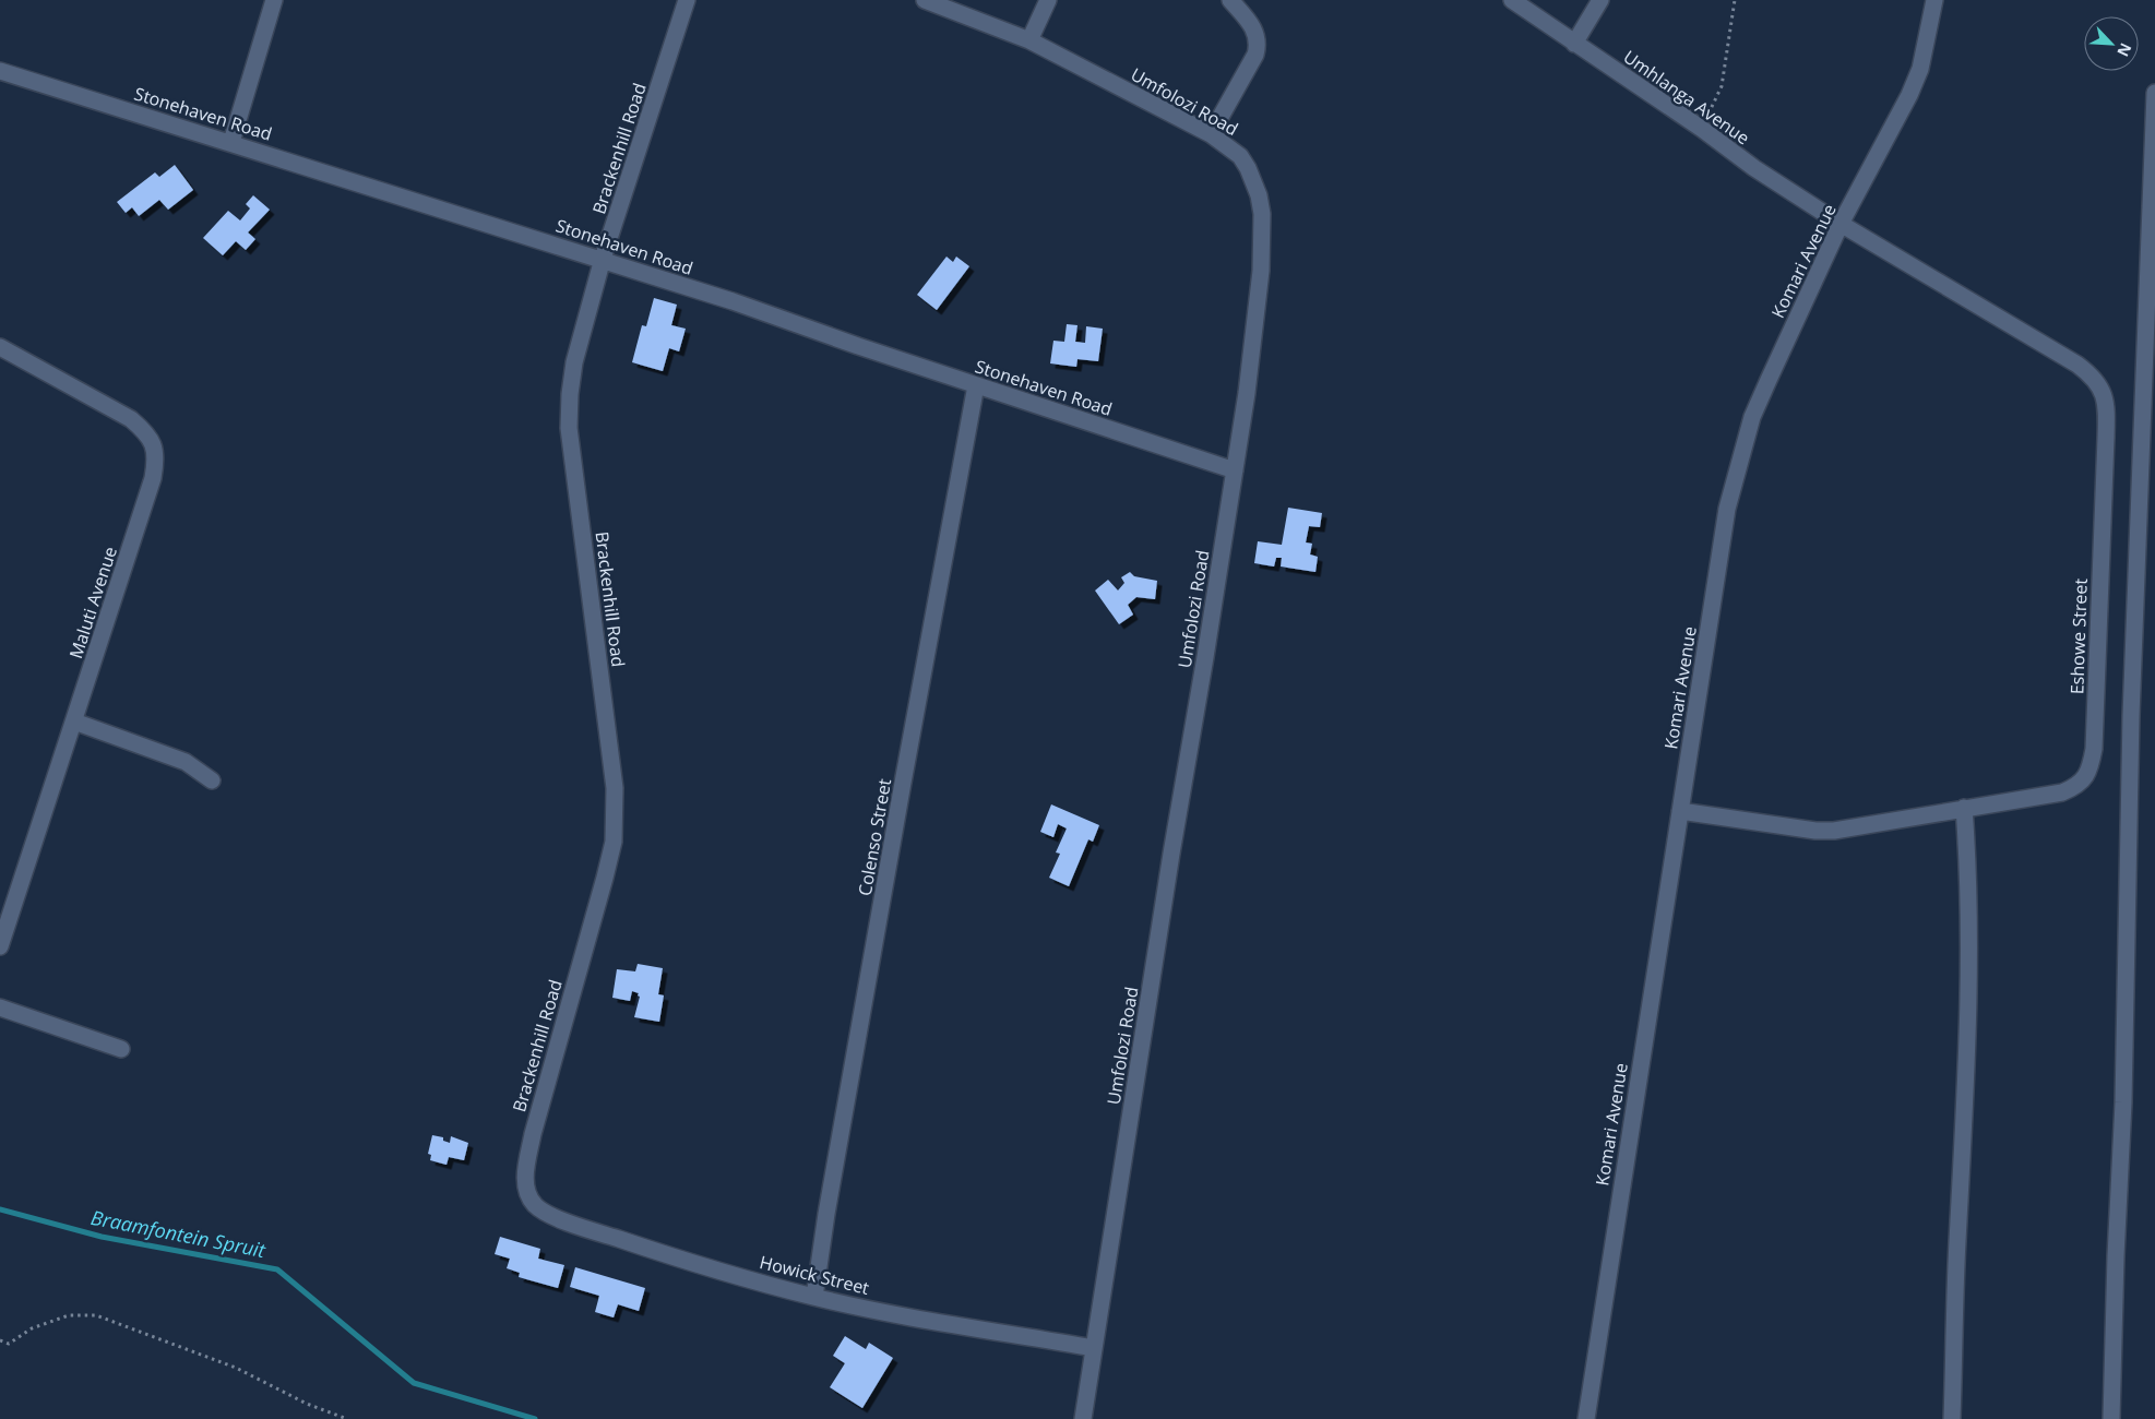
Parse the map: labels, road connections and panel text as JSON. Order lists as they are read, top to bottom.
{
  "streets": {
    "street": [
      "Umhlanga Avenue",
      "Umfolozi Road",
      "Stonehaven Road",
      "Brackenhill Road",
      "Komari Avenue",
      "Maluti Avenue",
      "Eshowe Street",
      "Colenso Street",
      "Howick Street"
    ]
  },
  "crossings": [
    ["Umhlanga Avenue", "Komari Avenue"],
    ["Umhlanga Avenue", "Eshowe Street"],
    ["Umfolozi Road", "Stonehaven Road"],
    ["Umfolozi Road", "Howick Street"],
    ["Stonehaven Road", "Brackenhill Road"],
    ["Stonehaven Road", "Colenso Street"],
    ["Brackenhill Road", "Howick Street"],
    ["Komari Avenue", "Eshowe Street"],
    ["Colenso Street", "Howick Street"]
  ],
  "water": ["Braamfontein Spruit"],
  "north": "bottom right"
}
